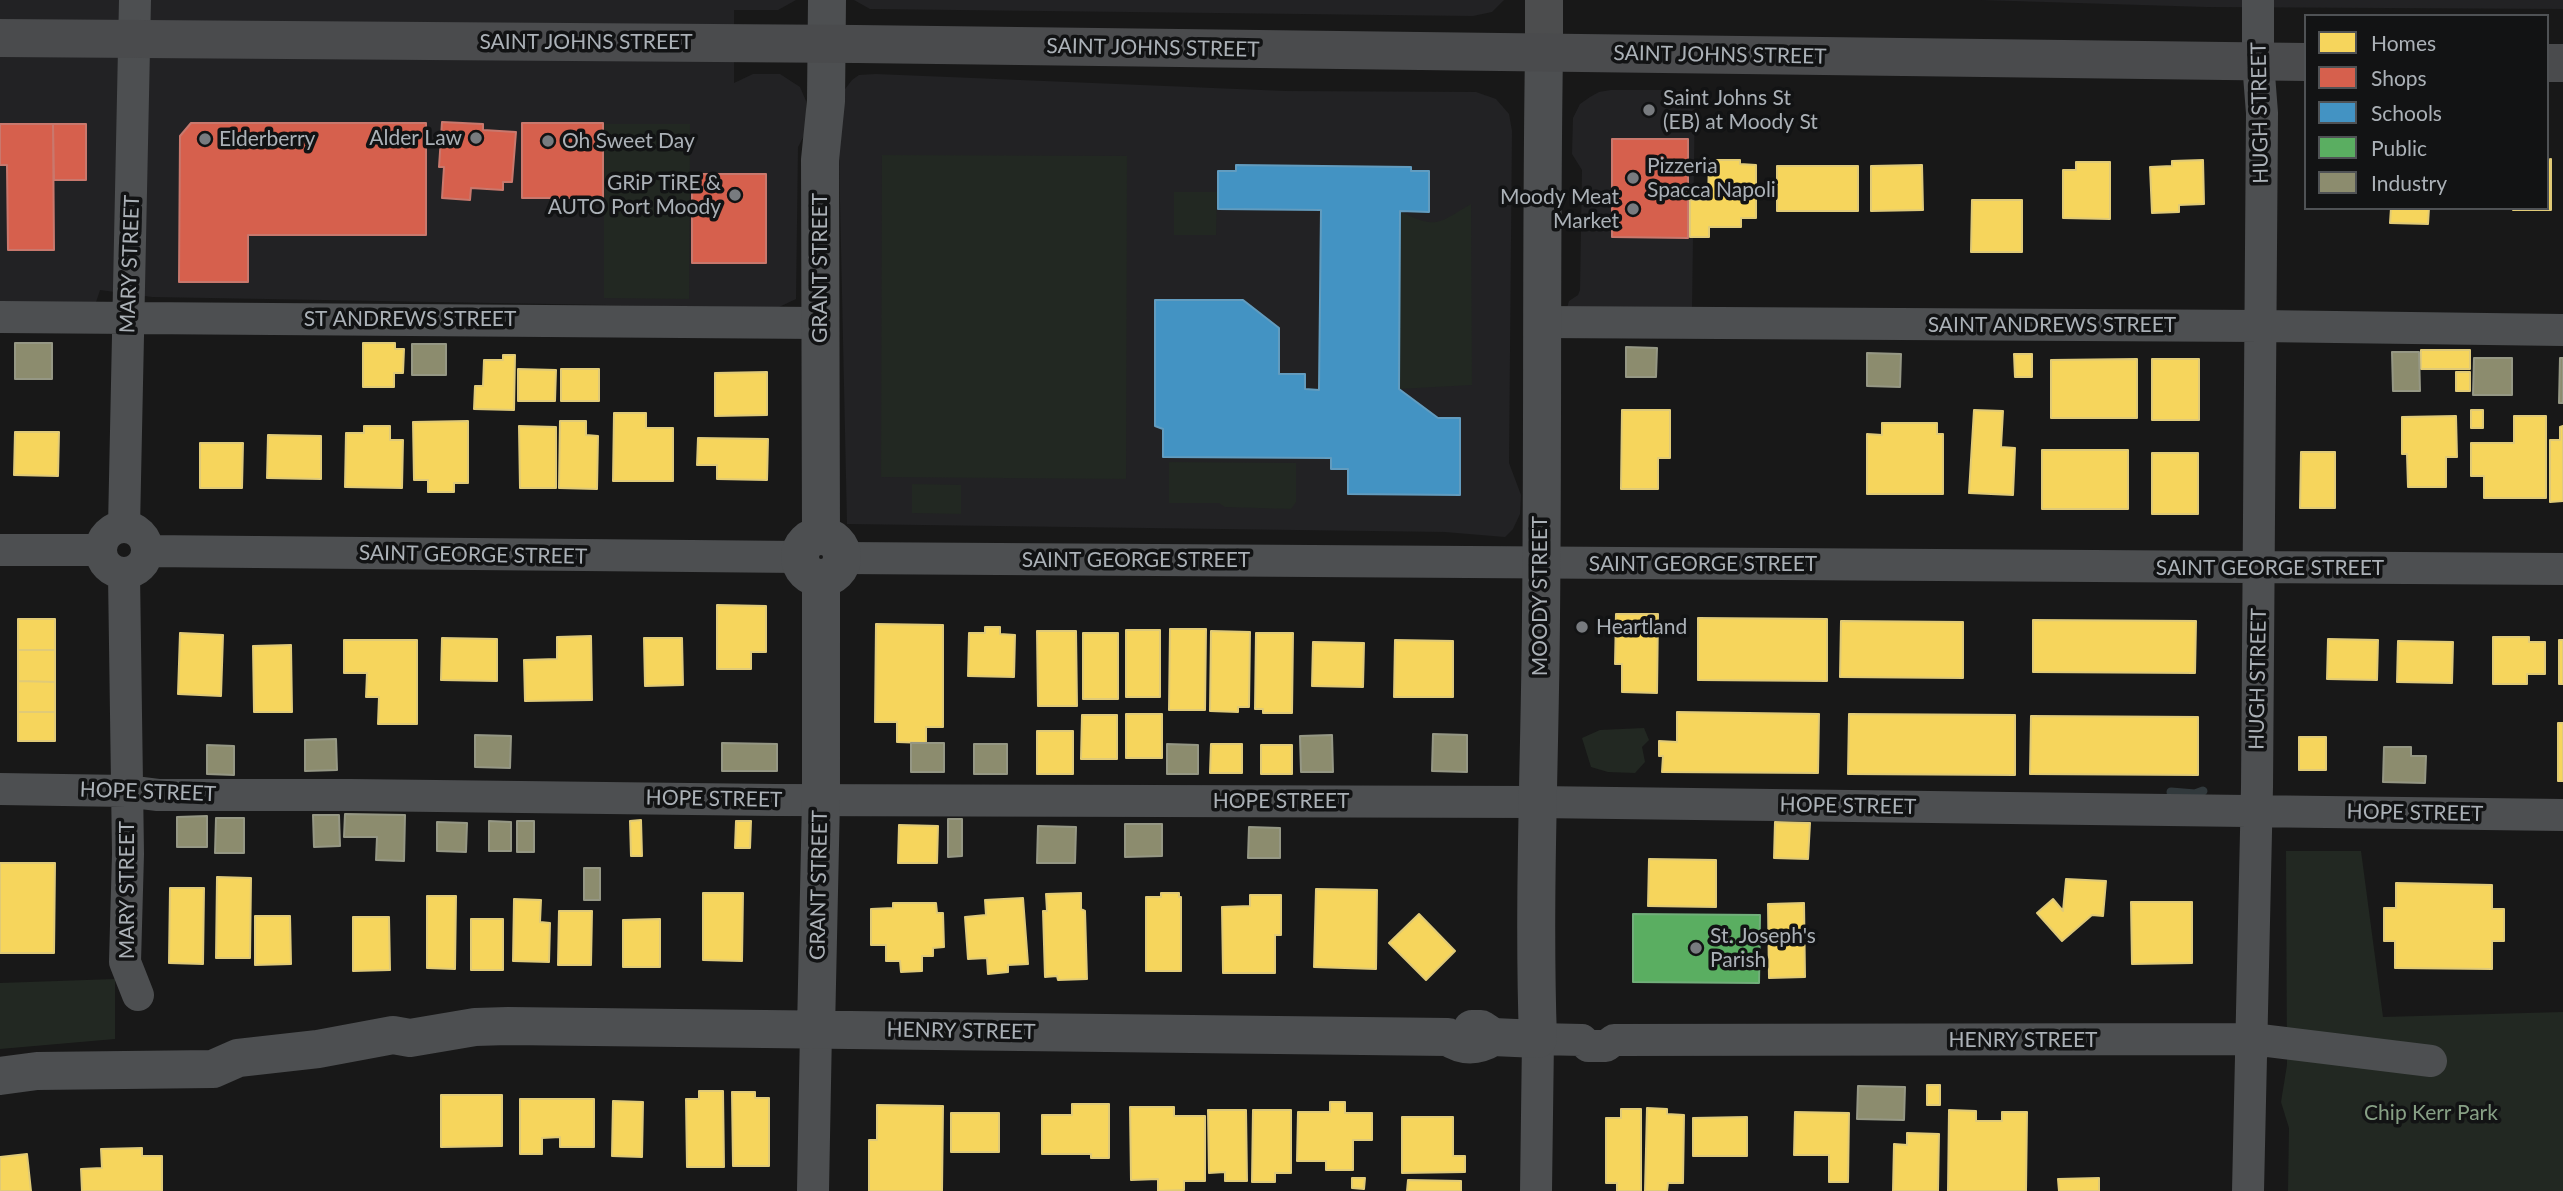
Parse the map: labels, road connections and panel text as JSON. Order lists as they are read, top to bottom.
{
  "streets": {
    "main road": ["SAINT JOHNS STREET", "MOODY STREET"],
    "street": [
      "HUGH STREET",
      "MARY STREET",
      "GRANT STREET",
      "ST ANDREWS STREET",
      "SAINT ANDREWS STREET",
      "SAINT GEORGE STREET",
      "HOPE STREET",
      "HENRY STREET"
    ]
  },
  "crossings": [
    ["SAINT JOHNS STREET", "HUGH STREET"],
    ["SAINT JOHNS STREET", "MARY STREET"],
    ["SAINT JOHNS STREET", "GRANT STREET"],
    ["SAINT JOHNS STREET", "MOODY STREET"],
    ["HUGH STREET", "SAINT ANDREWS STREET"],
    ["HUGH STREET", "SAINT GEORGE STREET"],
    ["HUGH STREET", "HOPE STREET"],
    ["HUGH STREET", "HENRY STREET"],
    ["MARY STREET", "ST ANDREWS STREET"],
    ["MARY STREET", "SAINT GEORGE STREET"],
    ["MARY STREET", "HOPE STREET"],
    ["GRANT STREET", "ST ANDREWS STREET"],
    ["GRANT STREET", "SAINT GEORGE STREET"],
    ["GRANT STREET", "HOPE STREET"],
    ["GRANT STREET", "HENRY STREET"],
    ["SAINT ANDREWS STREET", "MOODY STREET"],
    ["SAINT GEORGE STREET", "MOODY STREET"],
    ["MOODY STREET", "HOPE STREET"],
    ["MOODY STREET", "HENRY STREET"]
  ],
  "parks": ["Chip Kerr Park"],
  "places": [
    "Saint Johns St (EB) at Moody St",
    "Alder Law",
    "Elderberry",
    "Oh Sweet Day",
    "Pizzeria Spacca Napoli",
    "GRiP TiRE & AUTO Port Moody",
    "Moody Meat Market",
    "Heartland",
    "St. Joseph's Parish"
  ],
  "legend": [
    "Homes",
    "Shops",
    "Schools",
    "Public",
    "Industry"
  ]
}
